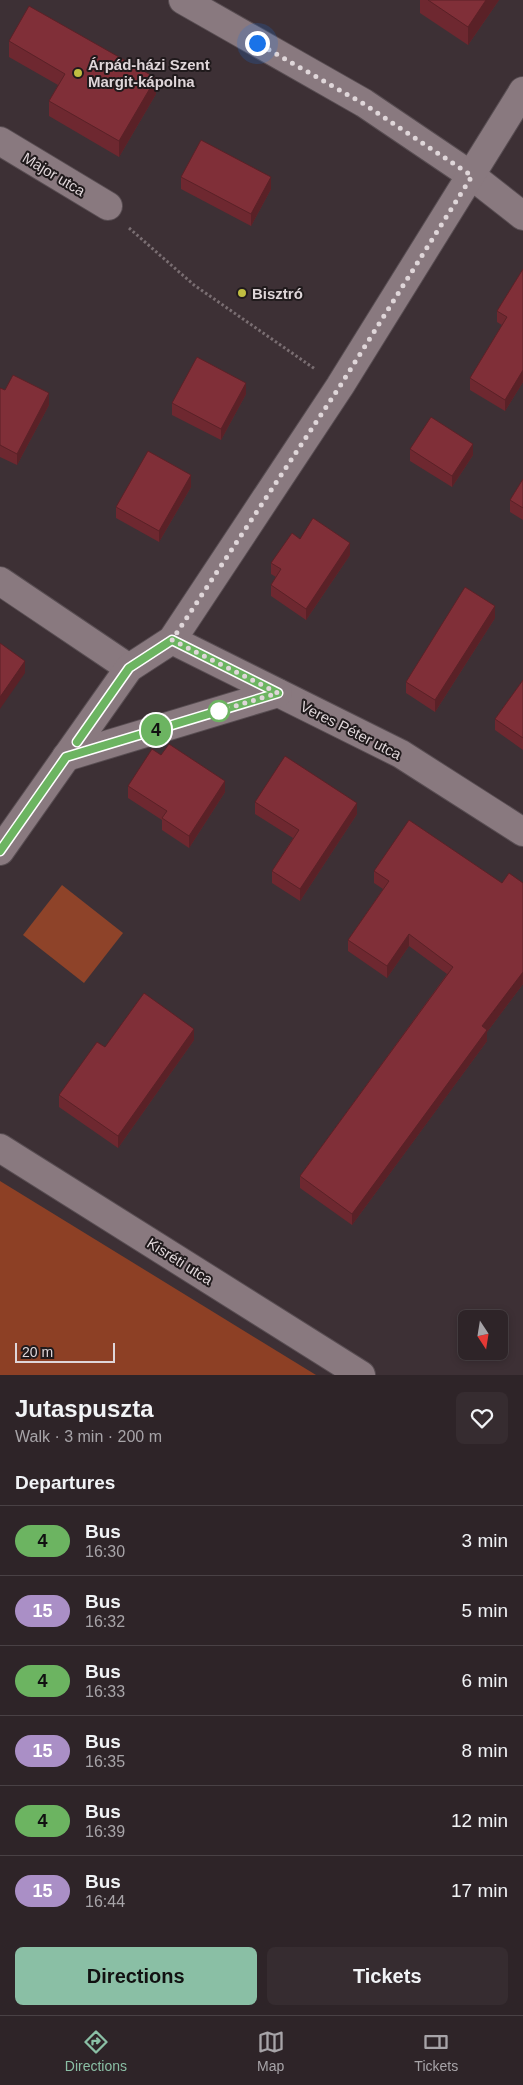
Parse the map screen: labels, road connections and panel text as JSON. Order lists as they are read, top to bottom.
{
  "streets": {
    "street": ["Major utca", "Veres Péter utca", "Kisréti utca"]
  },
  "places": ["Árpád-házi Szent Margit-kápolna", "Bisztró"],
  "lines": ["bus line 4"],
  "scale_bar": "20 m",
  "north": "bottom",
  "page": {
    "on_map": "4",
    "scale": "20 m",
    "heading": [
      ["Jutaspuszta", "Walk · 3 min · 200 m"],
      "Departures"
    ],
    "list": [
      {
        "mark": "4",
        "name": "Bus",
        "note": "16:30",
        "value": "3 min"
      },
      {
        "mark": "15",
        "name": "Bus",
        "note": "16:32",
        "value": "5 min"
      },
      {
        "mark": "4",
        "name": "Bus",
        "note": "16:33",
        "value": "6 min"
      },
      {
        "mark": "15",
        "name": "Bus",
        "note": "16:35",
        "value": "8 min"
      },
      {
        "mark": "4",
        "name": "Bus",
        "note": "16:39",
        "value": "12 min"
      },
      {
        "mark": "15",
        "name": "Bus",
        "note": "16:44",
        "value": "17 min"
      }
    ],
    "buttons": ["Directions", "Tickets"],
    "tabs": ["Directions", "Map", "Tickets"]
  }
}
